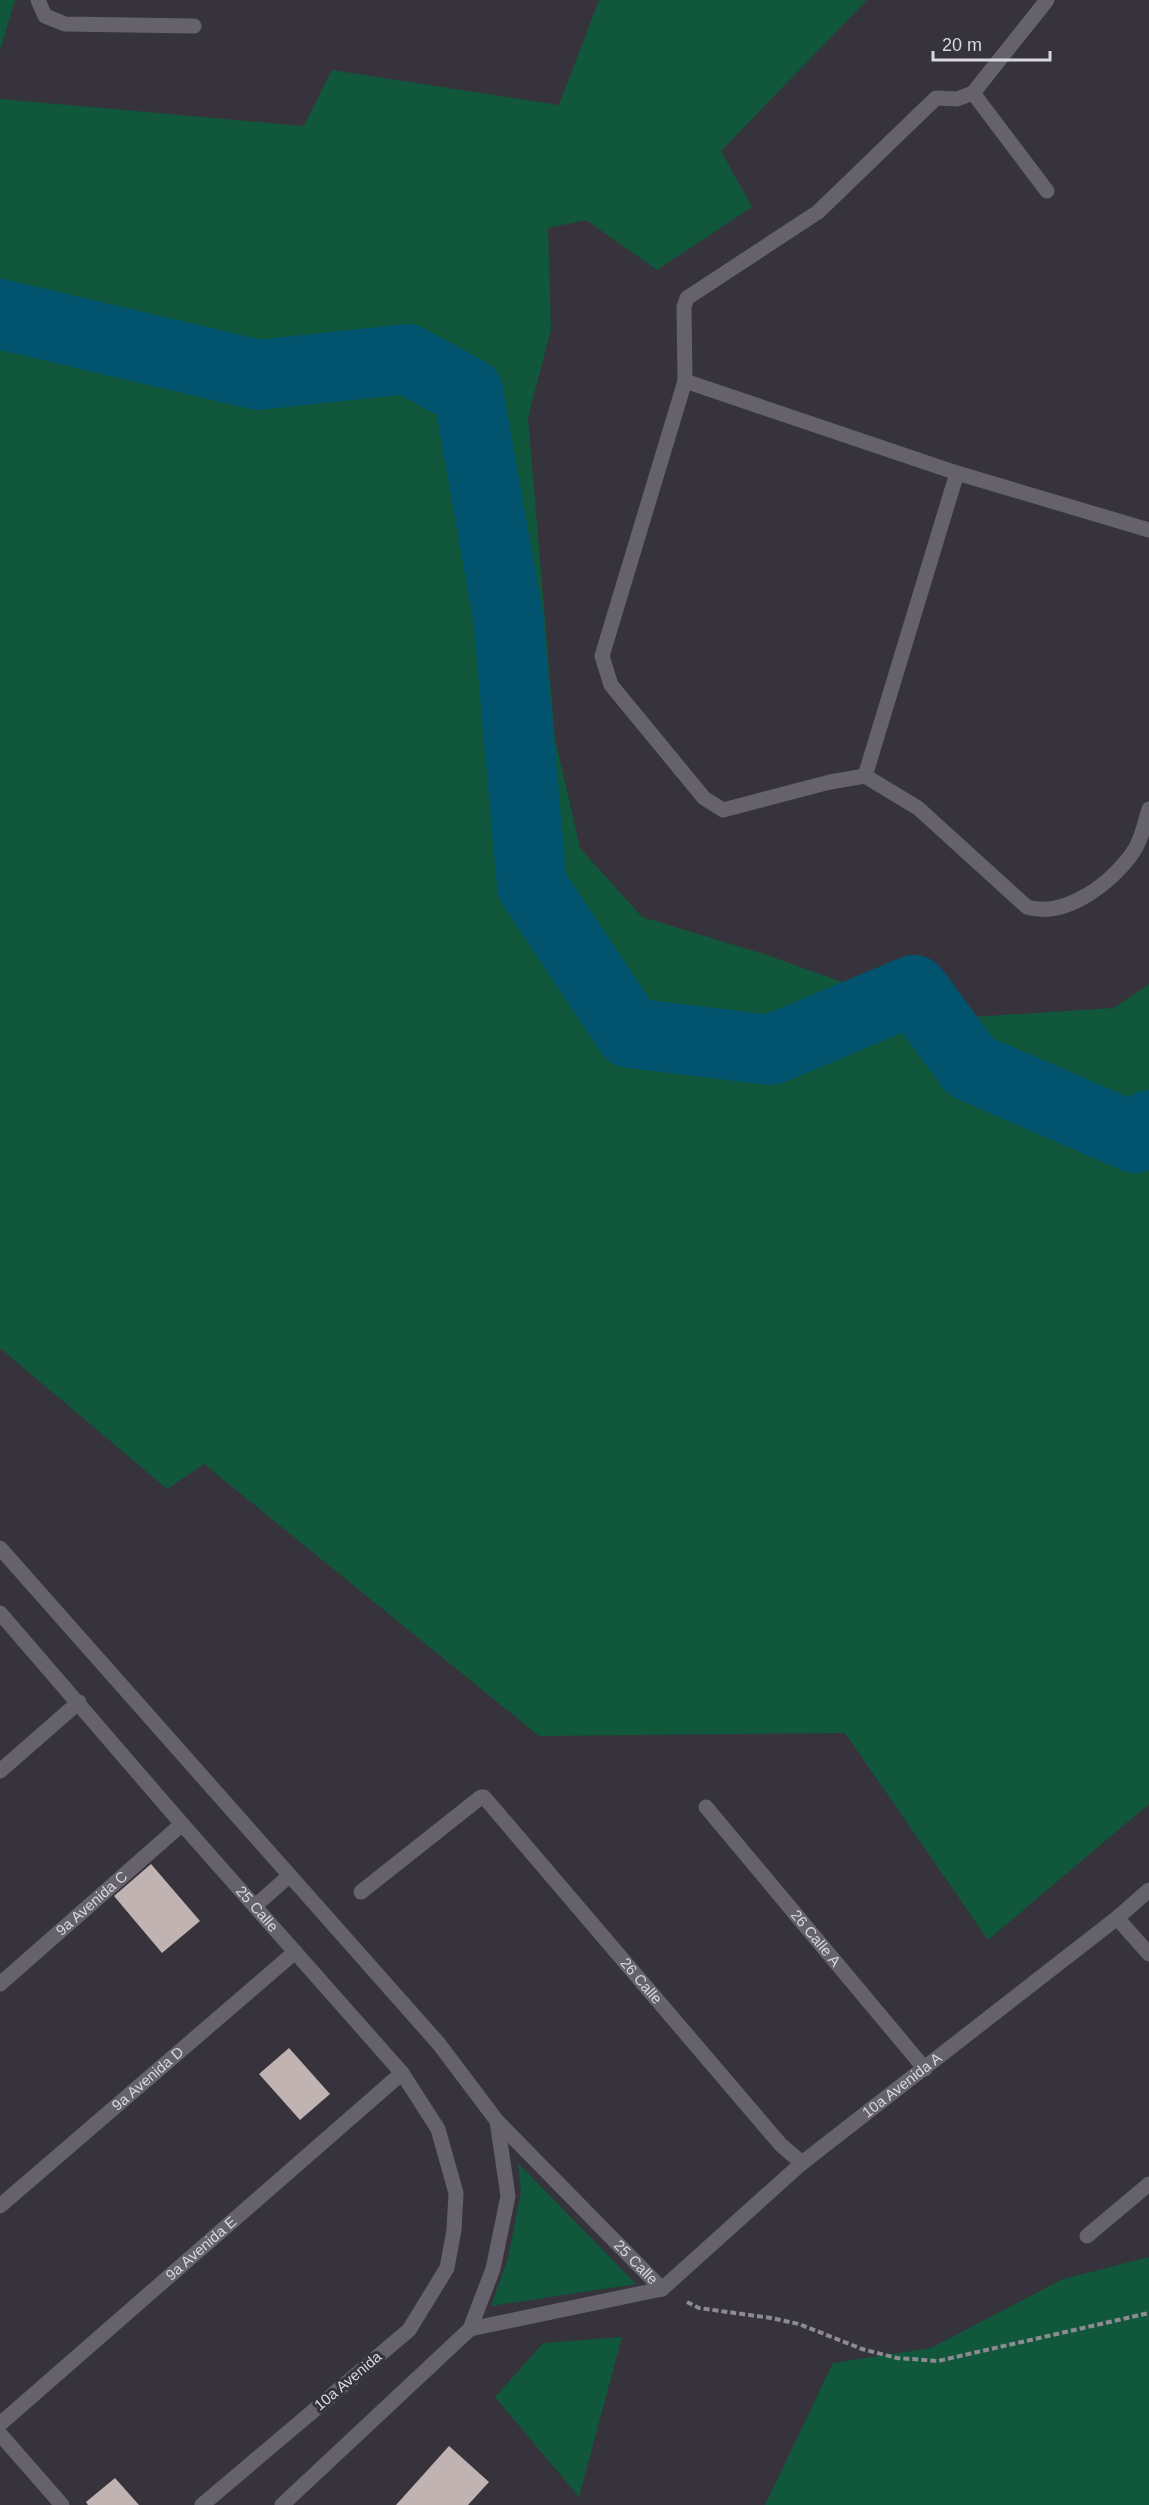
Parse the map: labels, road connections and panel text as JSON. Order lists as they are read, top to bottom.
{
  "streets": {
    "street": [
      "9a Avenida C",
      "25 Calle",
      "26 Calle A",
      "26 Calle",
      "9a Avenida D",
      "10a Avenida A",
      "9a Avenida E",
      "10a Avenida"
    ]
  },
  "crossings": [
    ["9a Avenida C", "25 Calle"],
    ["25 Calle", "9a Avenida D"],
    ["25 Calle", "10a Avenida A"],
    ["25 Calle", "9a Avenida E"],
    ["25 Calle", "10a Avenida"],
    ["26 Calle A", "10a Avenida A"],
    ["26 Calle", "10a Avenida A"]
  ],
  "scale_bar": "20 m"
}
